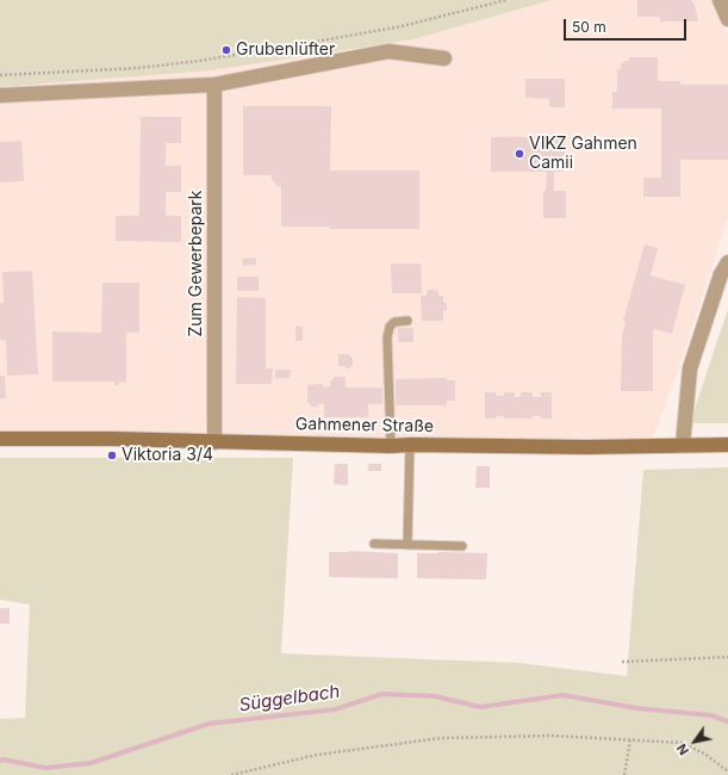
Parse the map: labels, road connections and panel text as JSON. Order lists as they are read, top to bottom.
{
  "streets": {
    "main road": ["Gahmener Straße"],
    "street": ["Zum Gewerbepark"]
  },
  "crossings": [
    ["Zum Gewerbepark", "Gahmener Straße"]
  ],
  "water": ["Süggelbach"],
  "places": ["Grubenlüfter", "VIKZ Gahmen Camii", "Viktoria 3/4"],
  "scale_bar": "50 m",
  "north": "bottom left"
}
